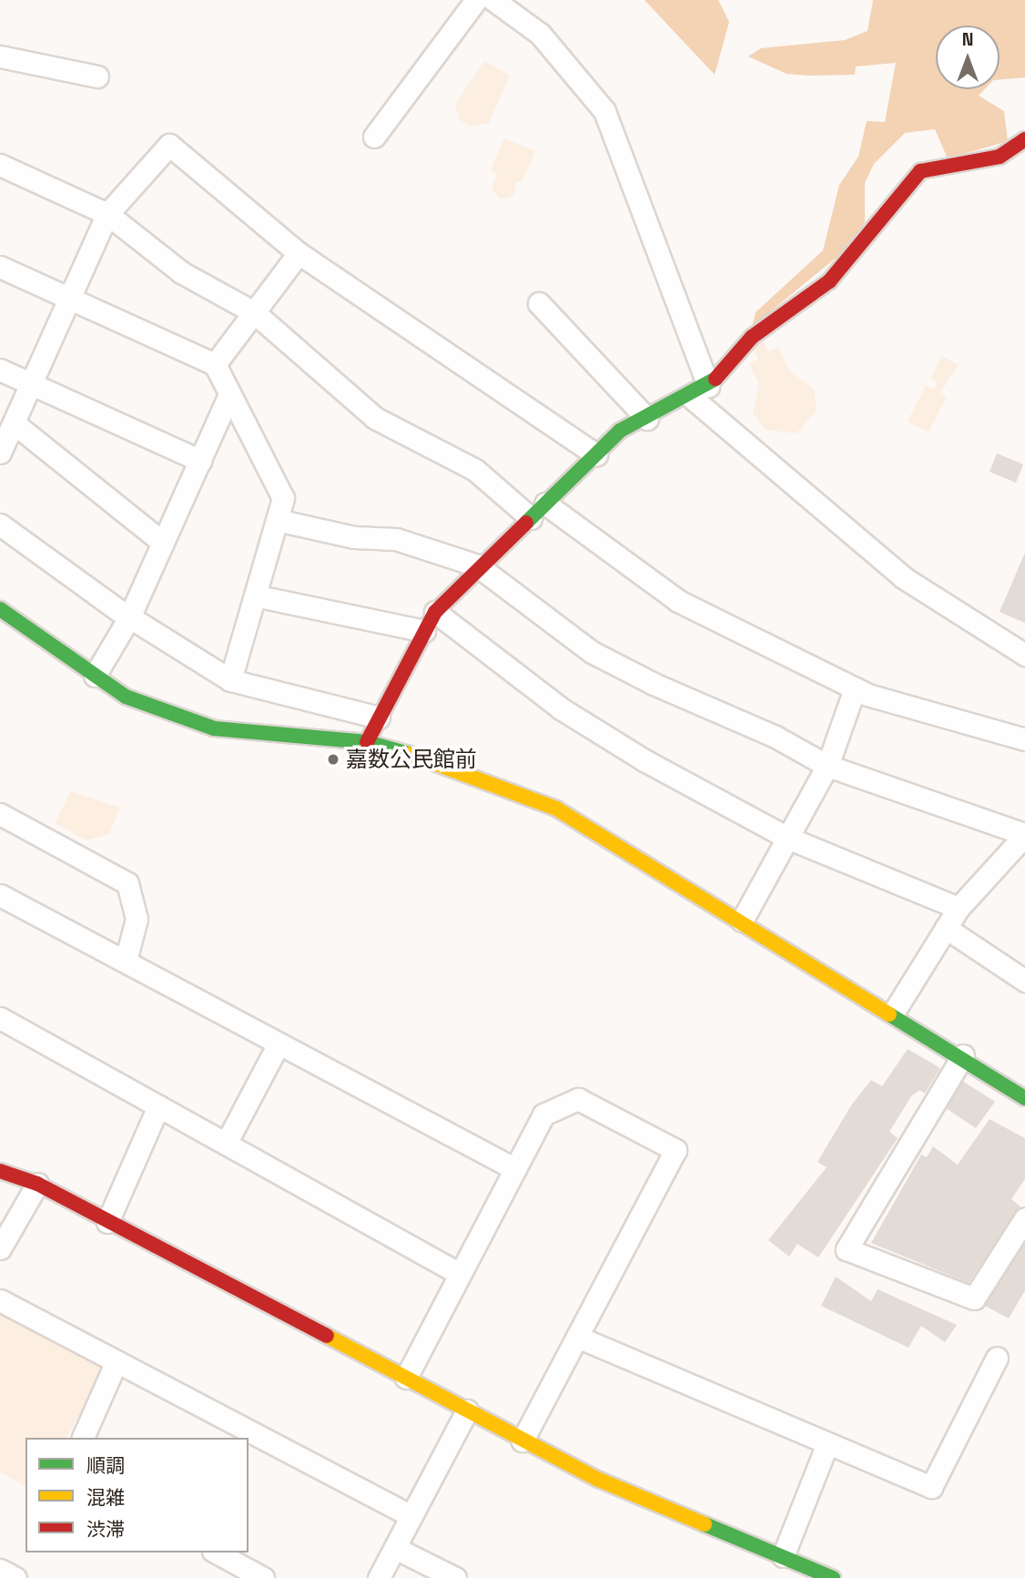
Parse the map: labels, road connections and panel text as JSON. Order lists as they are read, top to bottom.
{
  "places": ["嘉数公民館前"],
  "legend": ["順調", "混雑", "渋滞"],
  "north": "top"
}
